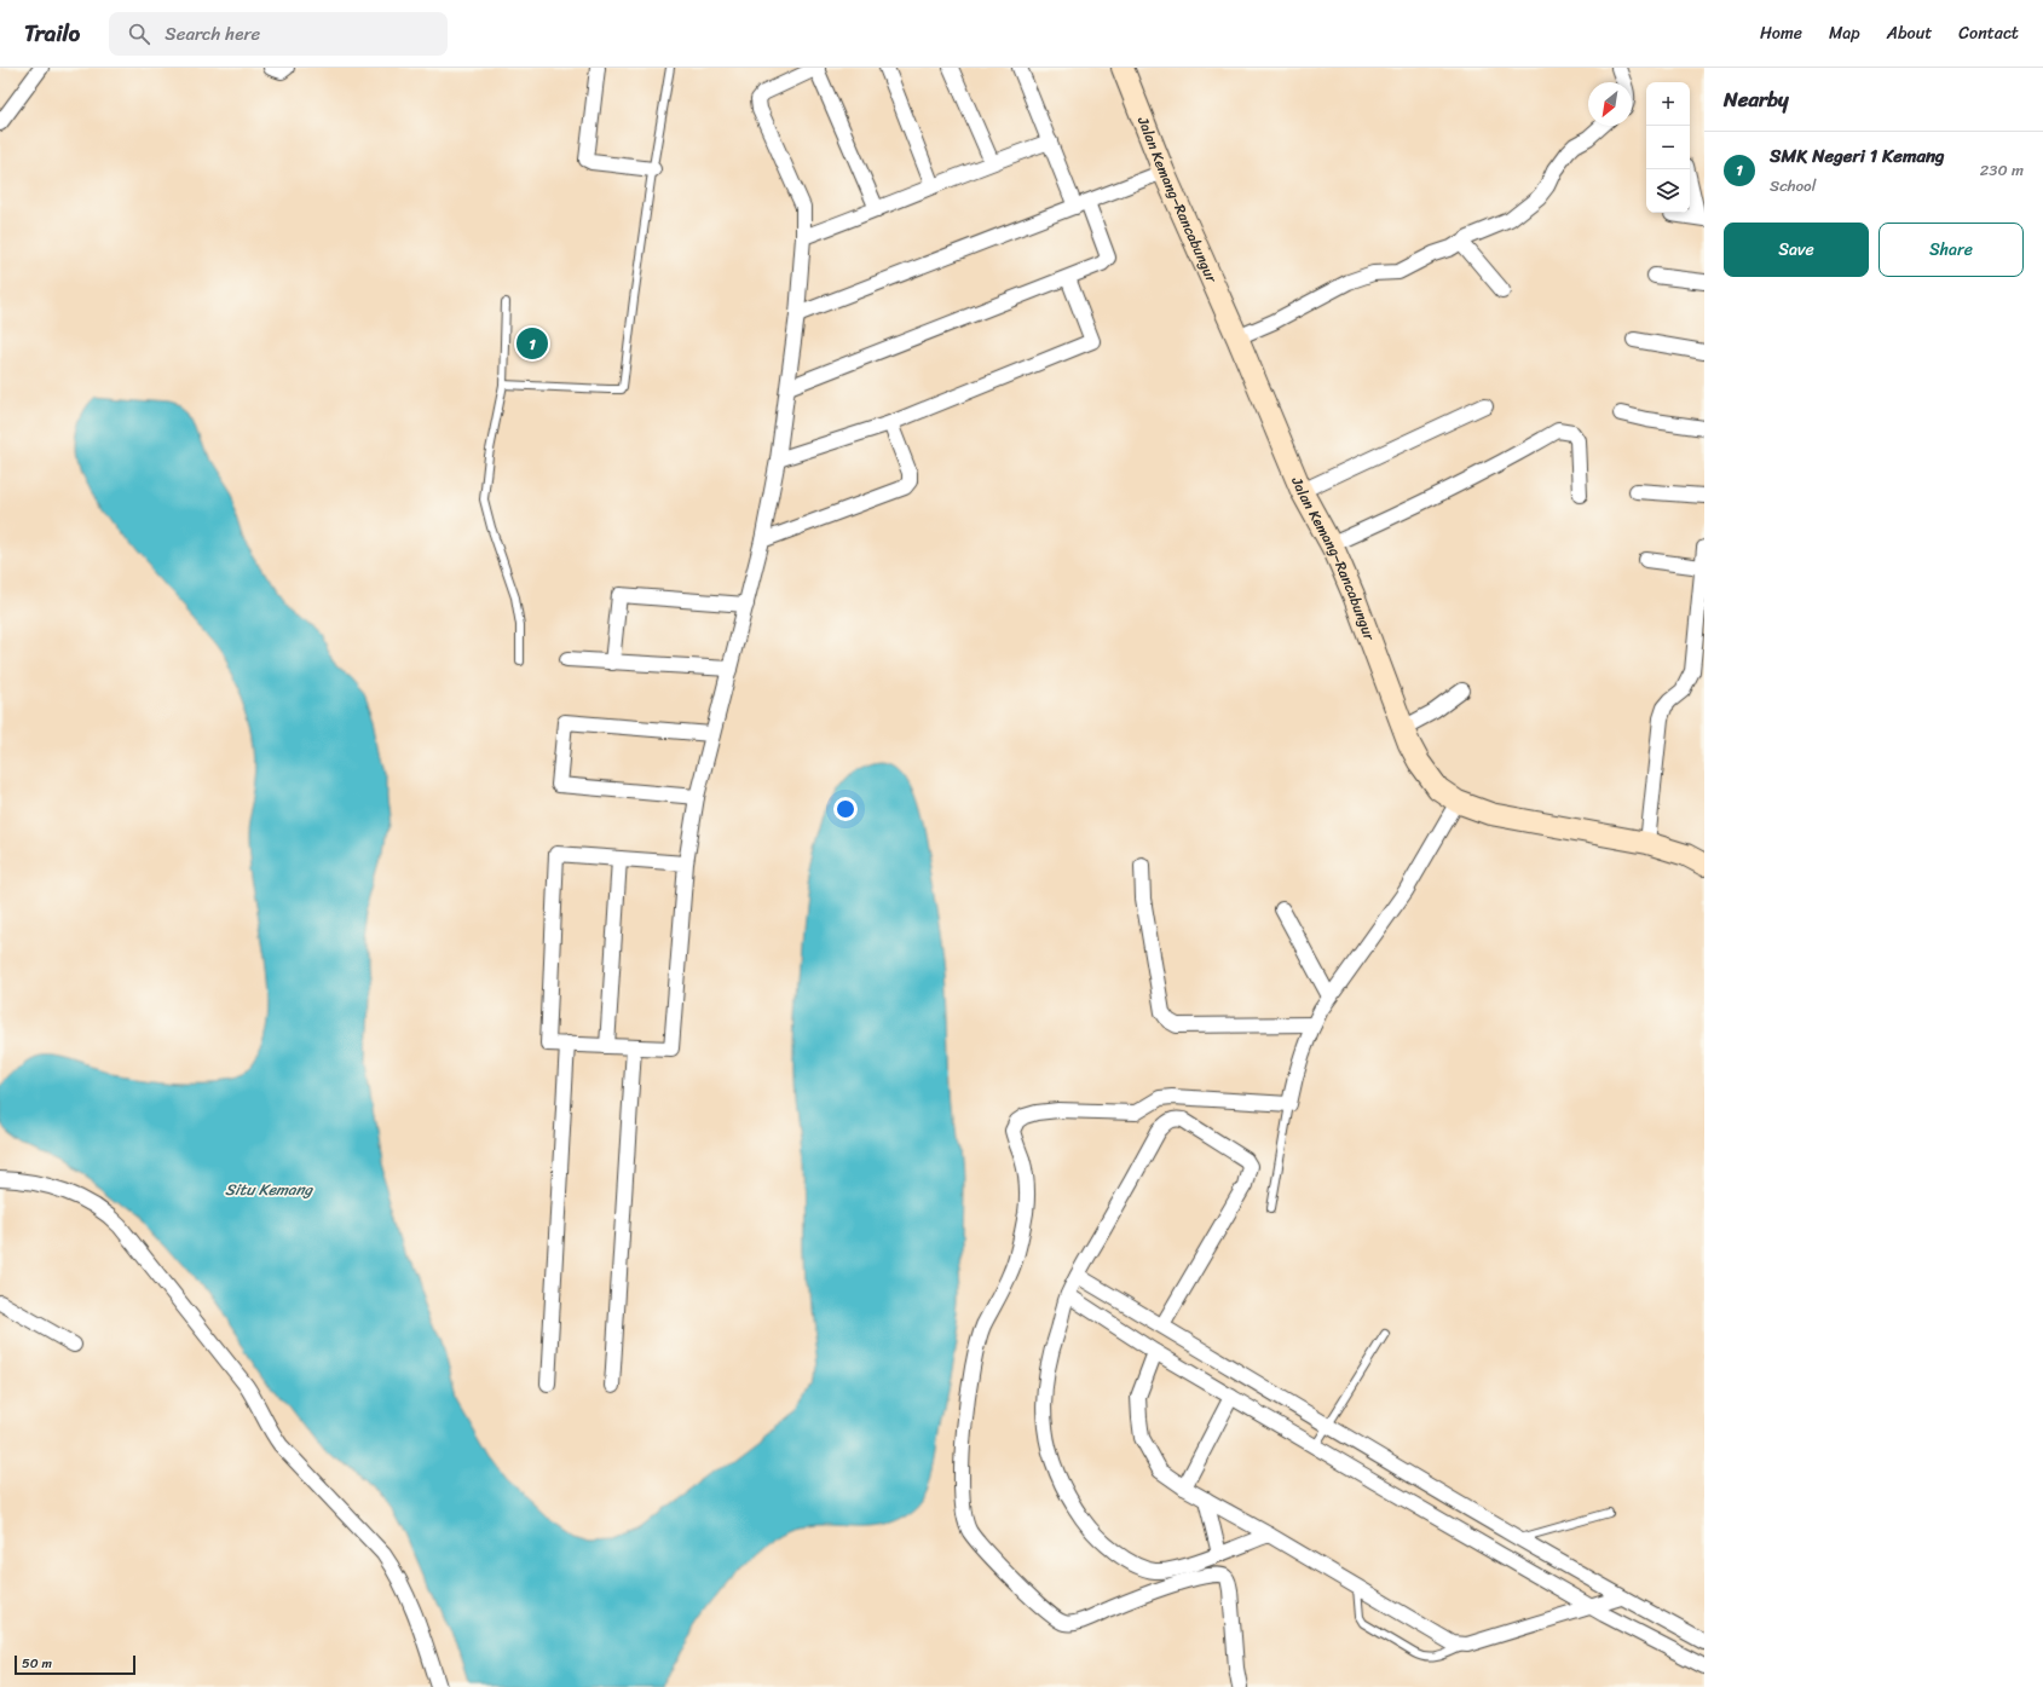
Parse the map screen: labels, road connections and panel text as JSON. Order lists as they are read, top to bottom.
{
  "streets": {
    "street": ["Jalan Kemang–Rancabungur"]
  },
  "water": ["Situ Kemang"],
  "scale_bar": "50 m",
  "north": "bottom left",
  "page": {
    "header": "Trailo",
    "search": "Search here",
    "nav": [
      "Home",
      "Map",
      "About",
      "Contact"
    ],
    "heading": "Nearby",
    "map_buttons": ["+", "−"],
    "list": [
      {
        "mark": "1",
        "name": "SMK Negeri 1 Kemang",
        "note": "School",
        "value": "230 m"
      }
    ],
    "buttons": ["Save", "Share"],
    "pins": "1",
    "scale": "50 m"
  }
}
